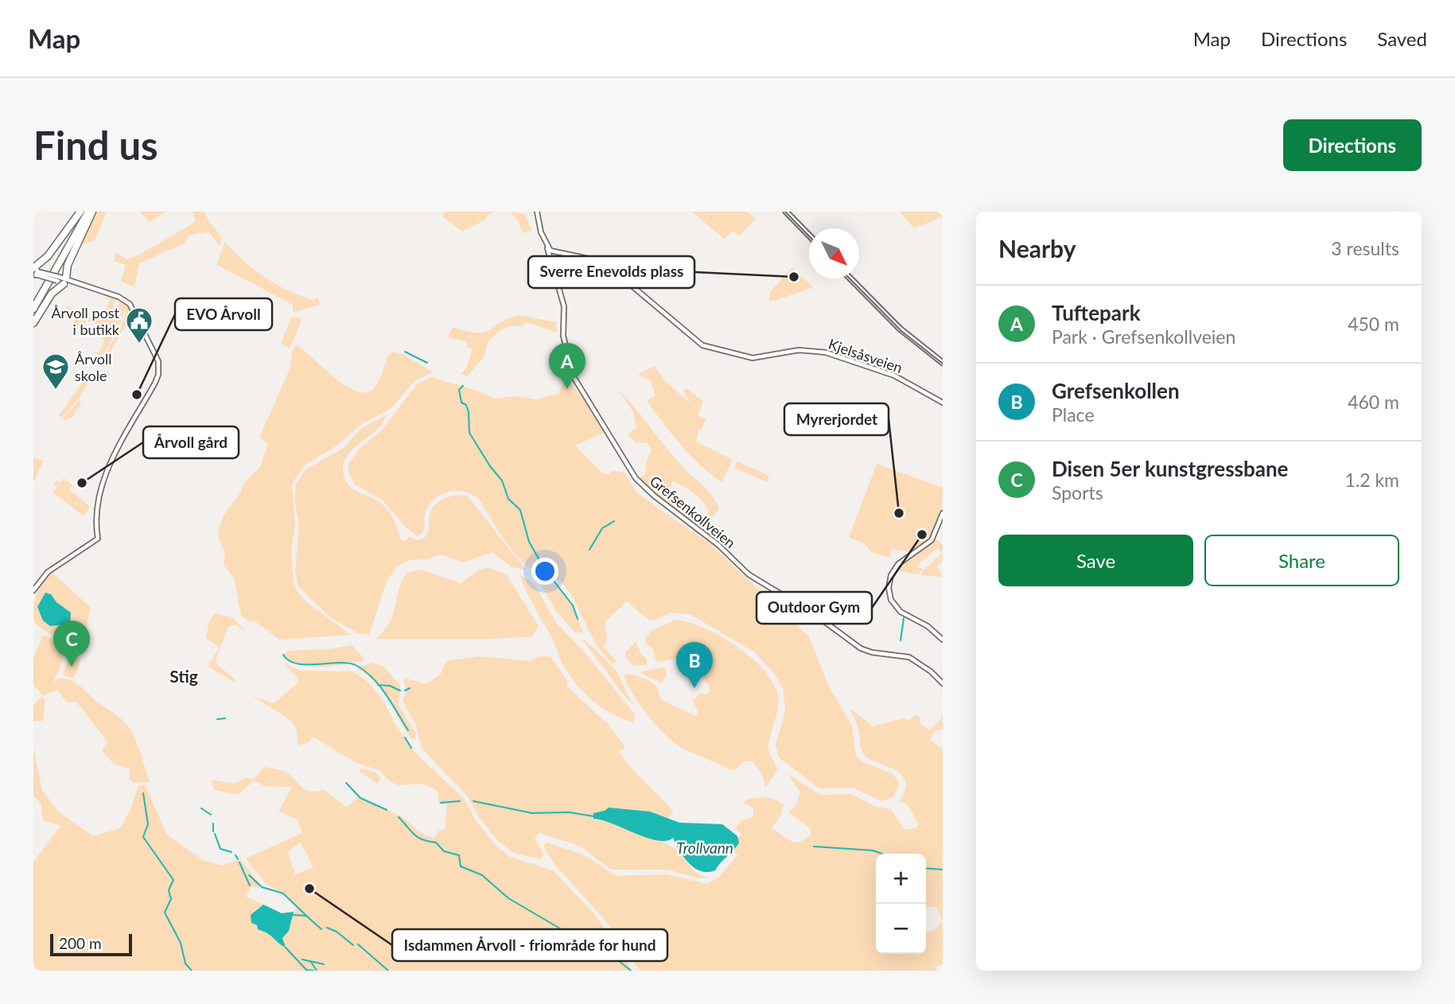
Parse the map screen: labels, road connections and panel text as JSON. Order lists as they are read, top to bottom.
{
  "streets": {
    "street": ["Kjelsåsveien", "Grefsenkollveien"]
  },
  "crossings": [
    ["Kjelsåsveien", "Grefsenkollveien"]
  ],
  "districts": ["Stig"],
  "water": ["Trollvann"],
  "places": {
    "other": [
      "Sverre Enevolds plass",
      "EVO Årvoll",
      "Årvoll gård",
      "Myrerjordet",
      "Outdoor Gym",
      "Isdammen Årvoll - friområde for hund"
    ],
    "public building": ["Årvoll post i butikk"],
    "school or university": ["Årvoll skole"]
  },
  "scale_bar": "200 m",
  "north": "bottom right",
  "page": {
    "header": "Map",
    "nav": ["Map", "Directions", "Saved"],
    "buttons": [
      "Directions",
      ["Save", "Share"]
    ],
    "title": "Find us",
    "heading": ["Nearby", "3 results"],
    "list": [
      {
        "mark": "A",
        "name": "Tuftepark",
        "note": "Park · Grefsenkollveien",
        "value": "450 m"
      },
      {
        "mark": "B",
        "name": "Grefsenkollen",
        "note": "Place",
        "value": "460 m"
      },
      {
        "mark": "C",
        "name": "Disen 5er kunstgressbane",
        "note": "Sports",
        "value": "1.2 km"
      }
    ],
    "pins": ["A", "C", "B"],
    "map_buttons": ["+", "−"],
    "scale": "200 m"
  }
}
